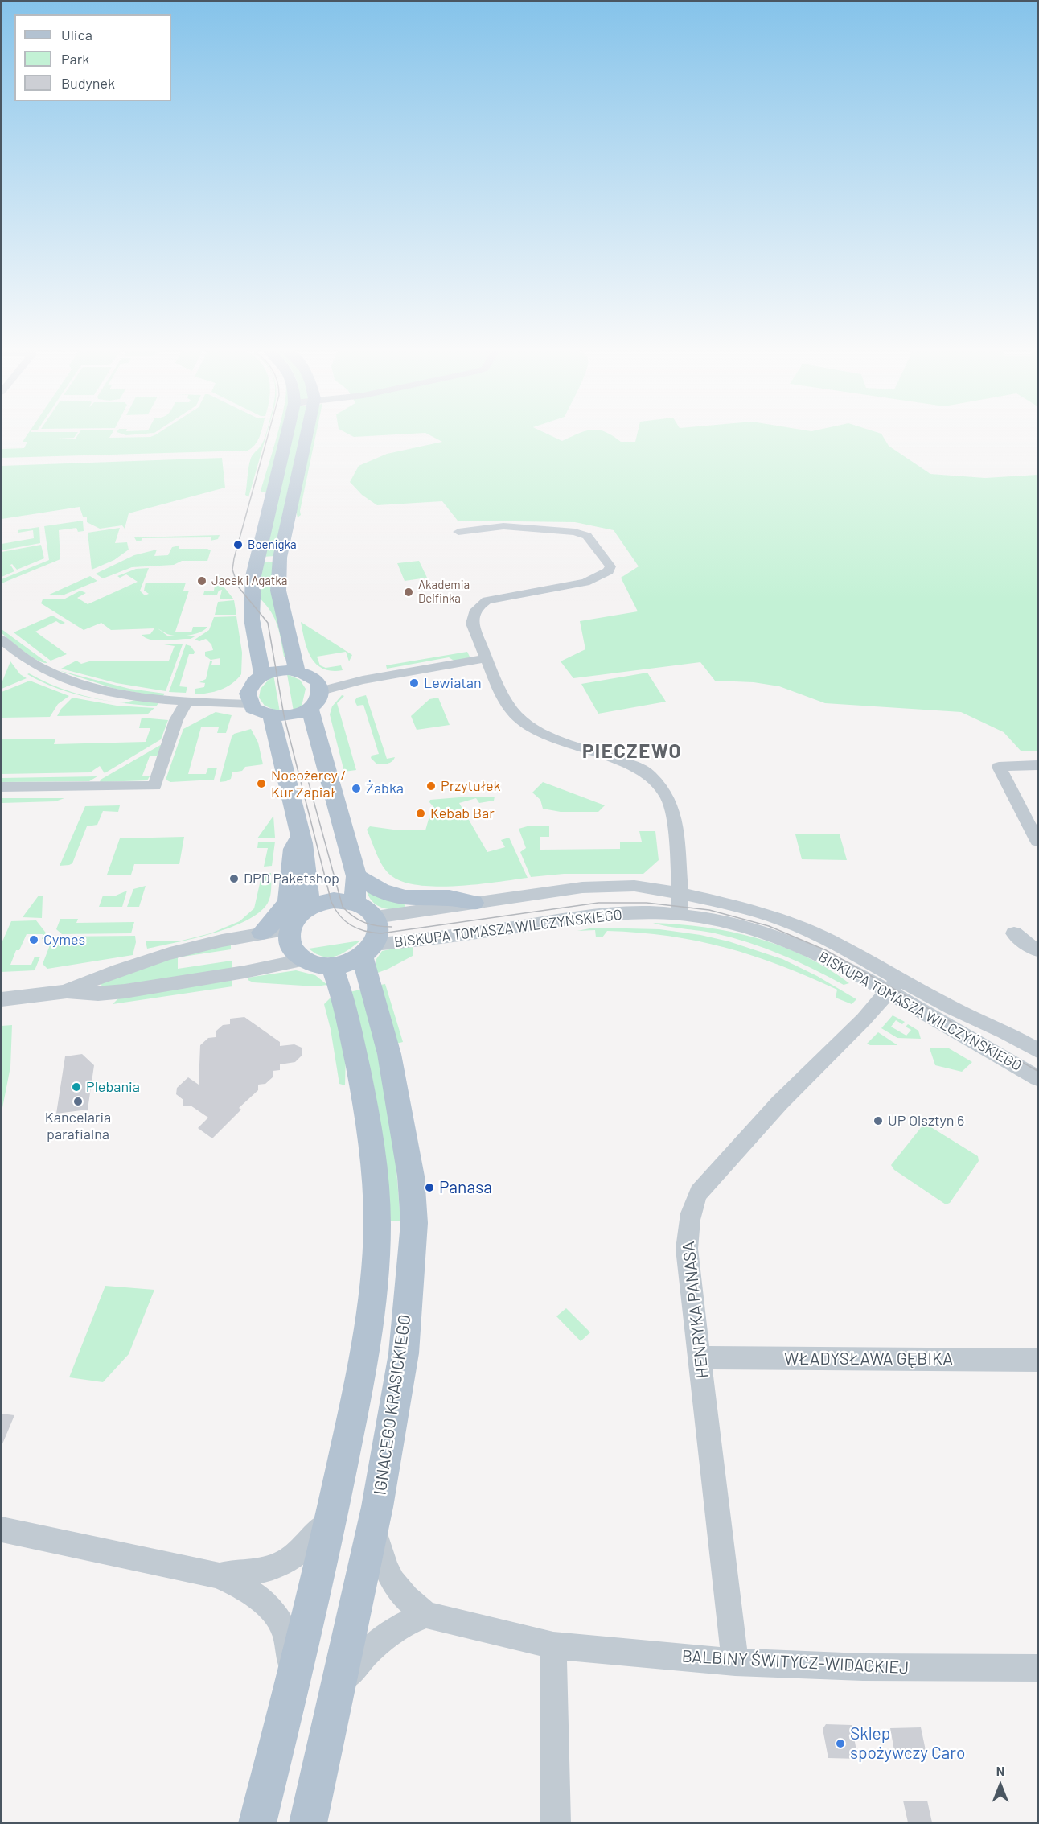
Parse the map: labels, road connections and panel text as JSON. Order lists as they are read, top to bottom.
{
  "streets": {
    "main road": ["IGNACEGO KRASICKIEGO"],
    "street": [
      "BISKUPA TOMASZA WILCZYŃSKIEGO",
      "HENRYKA PANASA",
      "WŁADYSŁAWA GĘBIKA",
      "BALBINY ŚWITYCZ-WIDACKIEJ"
    ]
  },
  "crossings": [
    ["BISKUPA TOMASZA WILCZYŃSKIEGO", "HENRYKA PANASA"],
    ["BISKUPA TOMASZA WILCZYŃSKIEGO", "IGNACEGO KRASICKIEGO"],
    ["HENRYKA PANASA", "WŁADYSŁAWA GĘBIKA"],
    ["HENRYKA PANASA", "BALBINY ŚWITYCZ-WIDACKIEJ"],
    ["IGNACEGO KRASICKIEGO", "BALBINY ŚWITYCZ-WIDACKIEJ"]
  ],
  "districts": ["PIECZEWO"],
  "places": [
    "Boenigka",
    "Jacek i Agatka",
    "Akademia Delfinka",
    "Lewiatan",
    "Nocożercy / Kur Zapiał",
    "Przytułek",
    "Żabka",
    "Kebab Bar",
    "DPD Paketshop",
    "Cymes",
    "Plebania",
    "Kancelaria parafialna",
    "UP Olsztyn 6",
    "Panasa",
    "Sklep spożywczy Caro"
  ],
  "legend": ["Ulica", "Park", "Budynek"],
  "north": "top"
}
